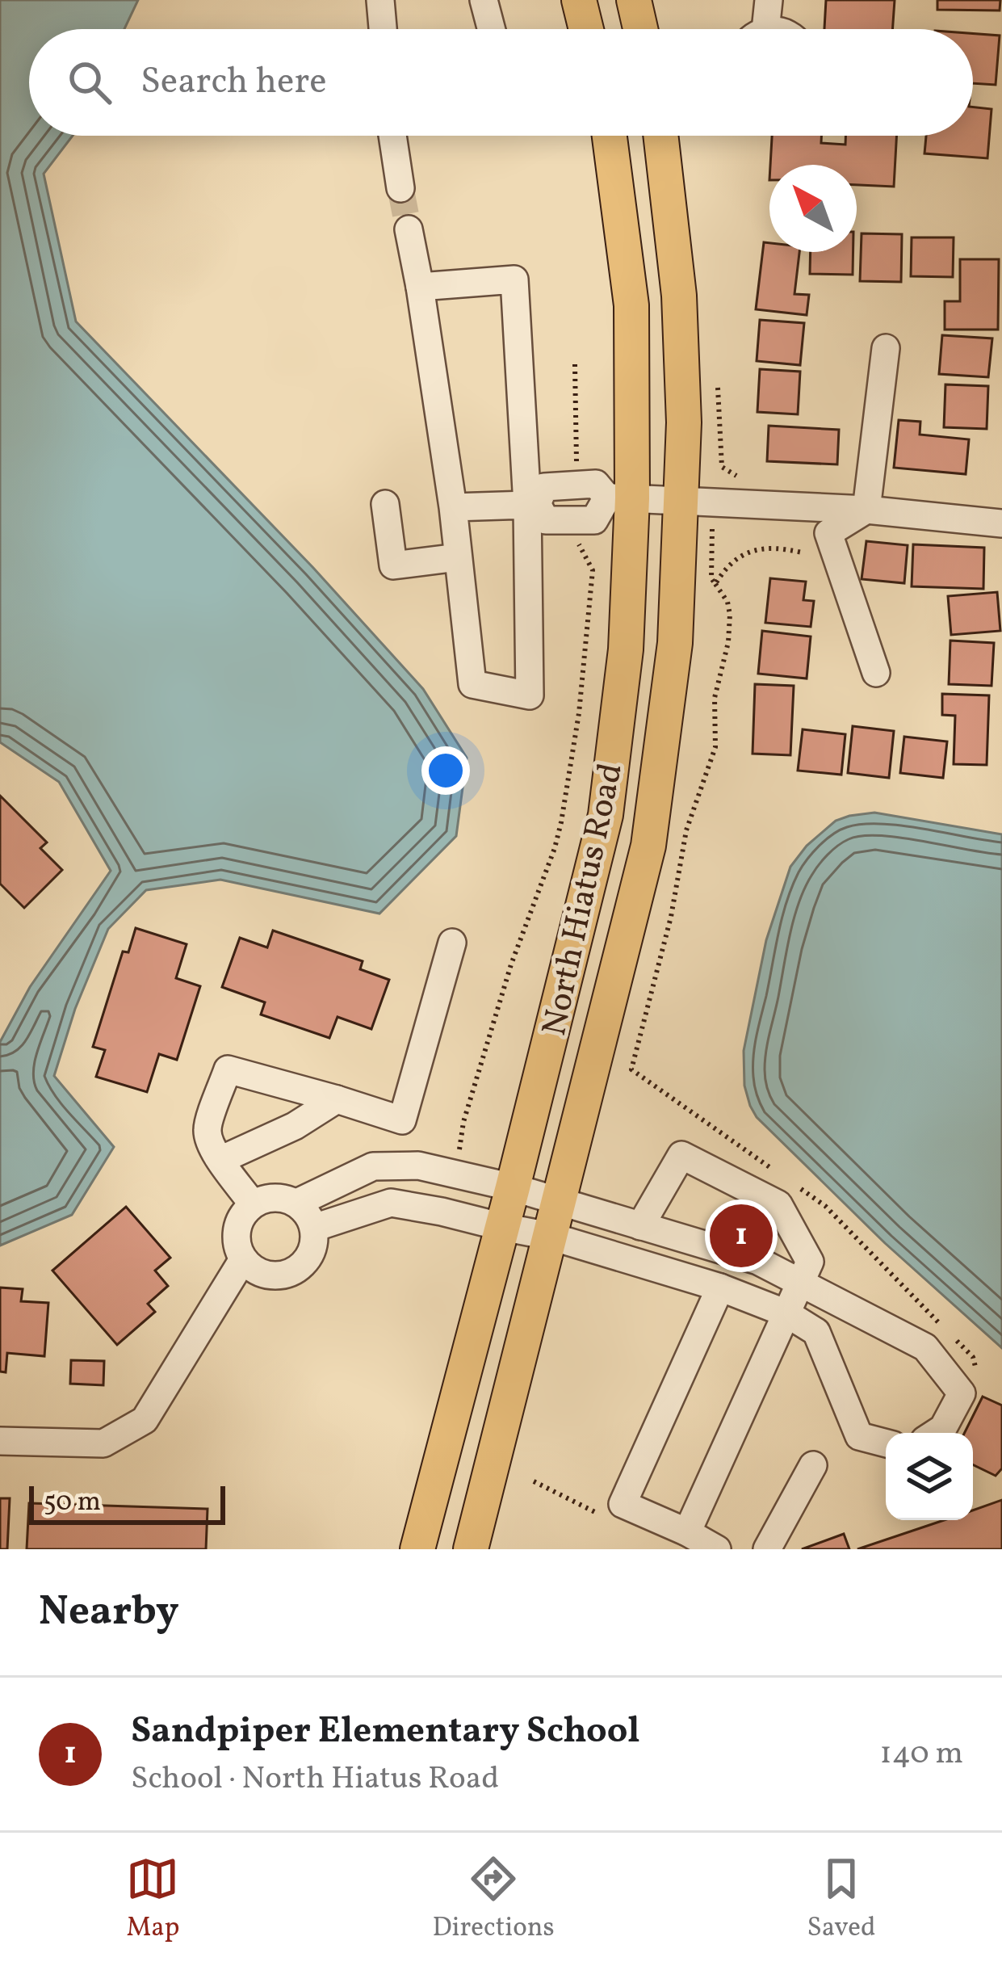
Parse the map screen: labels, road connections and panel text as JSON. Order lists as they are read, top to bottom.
{
  "streets": {
    "main road": ["North Hiatus Road"]
  },
  "scale_bar": "50 m",
  "north": "top left",
  "page": {
    "search": "Search here",
    "pins": "1",
    "scale": "50 m",
    "heading": "Nearby",
    "list": [
      {
        "mark": "1",
        "name": "Sandpiper Elementary School",
        "note": "School · North Hiatus Road",
        "value": "140 m"
      }
    ],
    "nav": ["Map", "Directions", "Saved"]
  }
}
